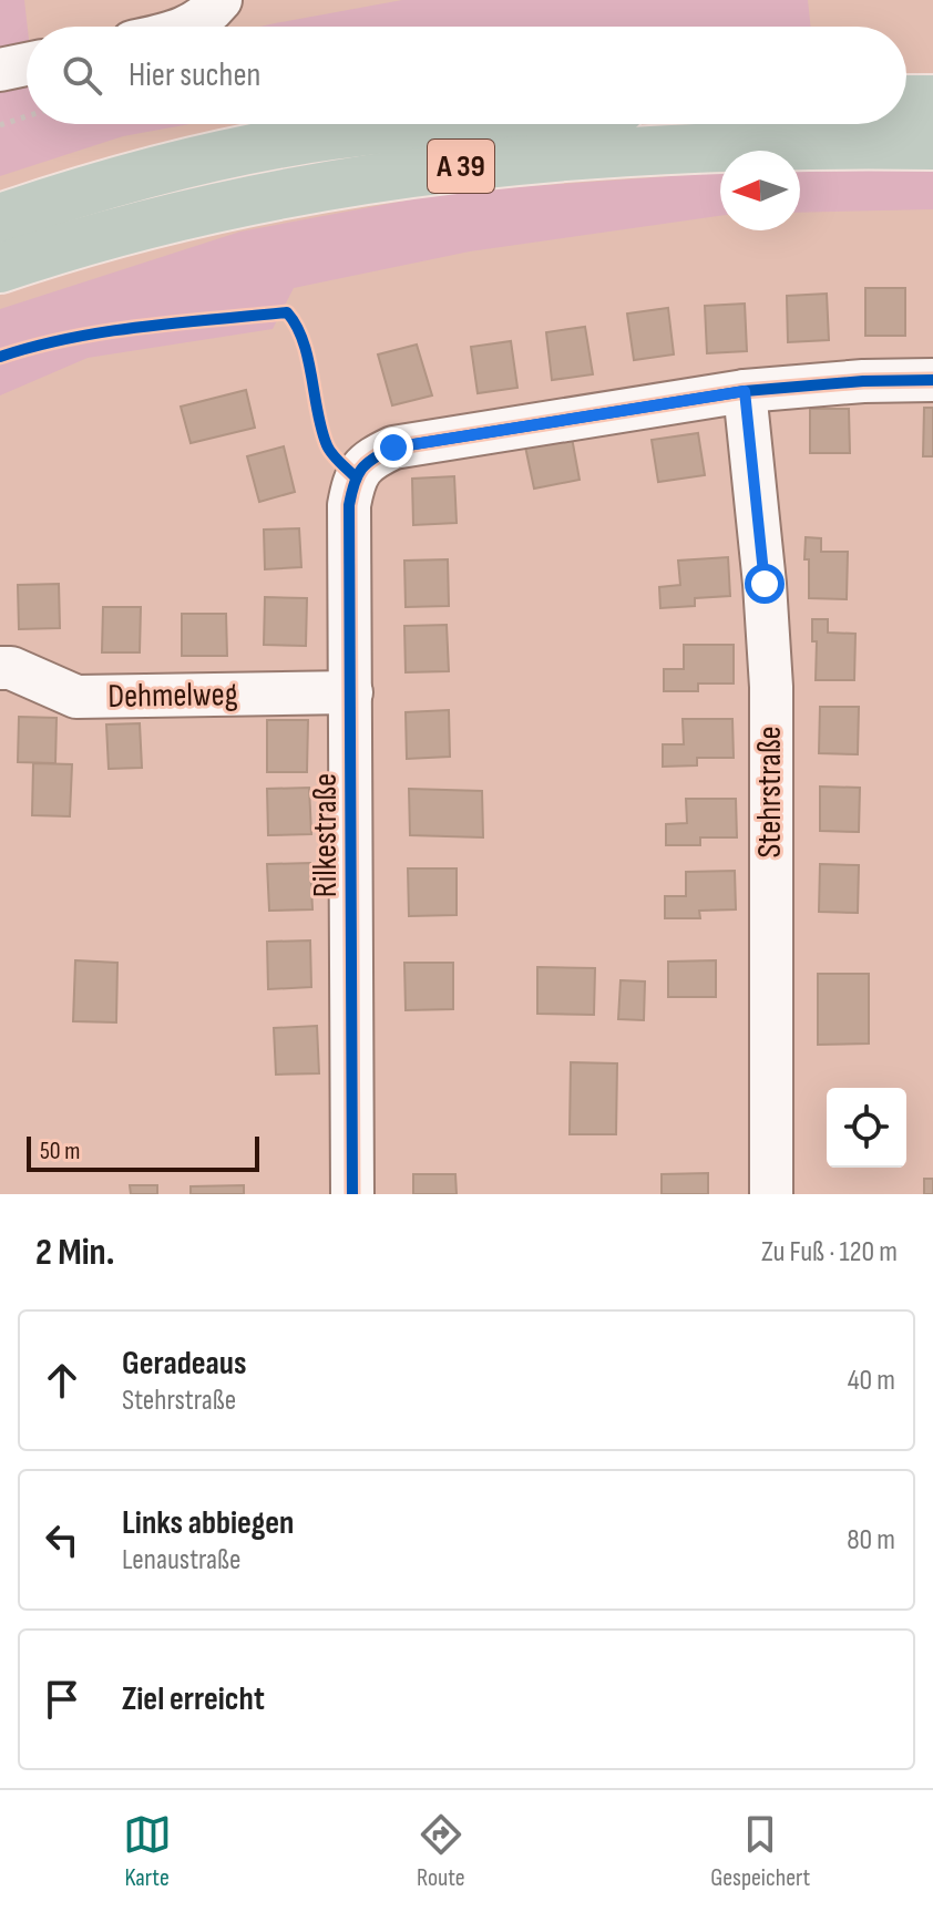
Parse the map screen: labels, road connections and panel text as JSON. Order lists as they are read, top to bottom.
{
  "streets": {
    "highway": ["A 39"],
    "street": ["Dehmelweg", "Stehrstraße", "Rilkestraße"]
  },
  "crossings": [
    ["Dehmelweg", "Rilkestraße"]
  ],
  "scale_bar": "50 m",
  "north": "left",
  "page": {
    "search": "Hier suchen",
    "scale": "50 m",
    "heading": ["2 Min.", "Zu Fuß · 120 m"],
    "list": [
      ["Geradeaus", "Stehrstraße", "40 m"],
      ["Links abbiegen", "Lenaustraße", "80 m"],
      "Ziel erreicht"
    ],
    "nav": ["Karte", "Route", "Gespeichert"]
  }
}
